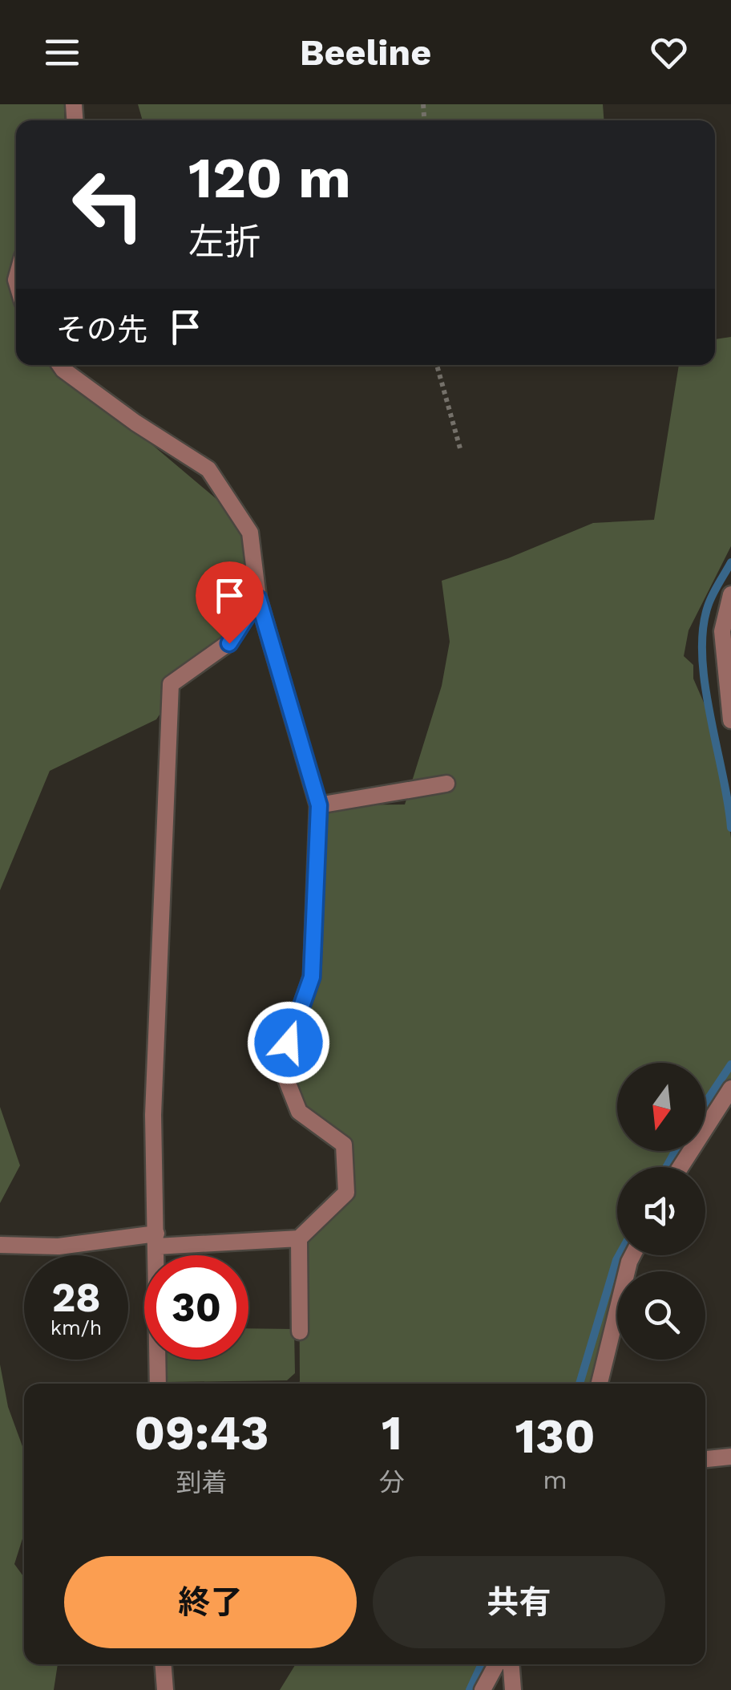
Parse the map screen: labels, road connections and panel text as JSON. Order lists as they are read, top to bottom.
{
  "north": "bottom",
  "page": {
    "header": "Beeline",
    "turn": ["120 m", "左折"],
    "then": "その先",
    "speed": "28 km/h",
    "limit": "30",
    "eta": [
      "09:43",
      "到着",
      "1",
      "分",
      "130",
      "m"
    ],
    "buttons": ["終了", "共有"]
  }
}
